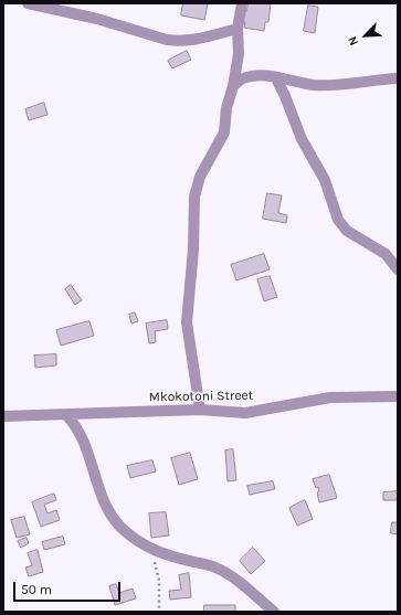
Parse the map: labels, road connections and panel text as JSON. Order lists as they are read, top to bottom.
{
  "streets": {
    "street": ["Mkokotoni Street"]
  },
  "scale_bar": "50 m",
  "north": "bottom left"
}
